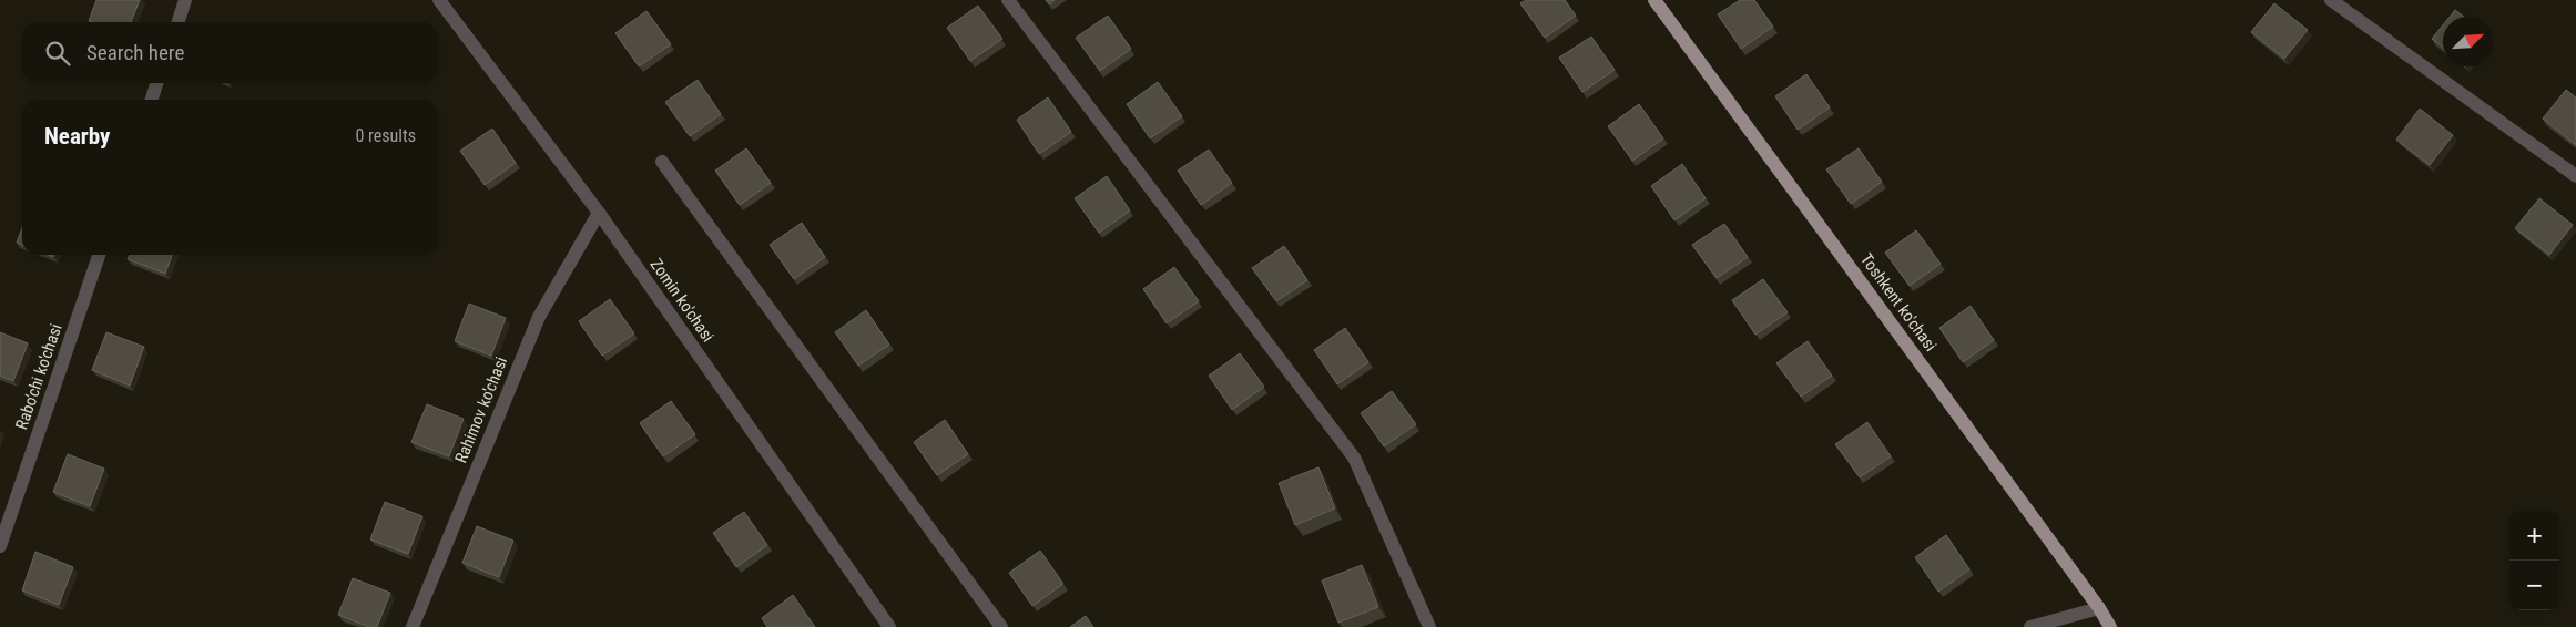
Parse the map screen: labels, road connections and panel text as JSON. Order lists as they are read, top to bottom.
{
  "streets": {
    "main road": ["Toshkent ko'chasi"],
    "street": ["Zomin ko'chasi", "Rabo'chi ko'chasi", "Rahimov ko'chasi"]
  },
  "crossings": [
    ["Zomin ko'chasi", "Rahimov ko'chasi"]
  ],
  "north": "top right",
  "page": {
    "search": "Search here",
    "heading": ["Nearby", "0 results"],
    "map_buttons": ["+", "−"]
  }
}
